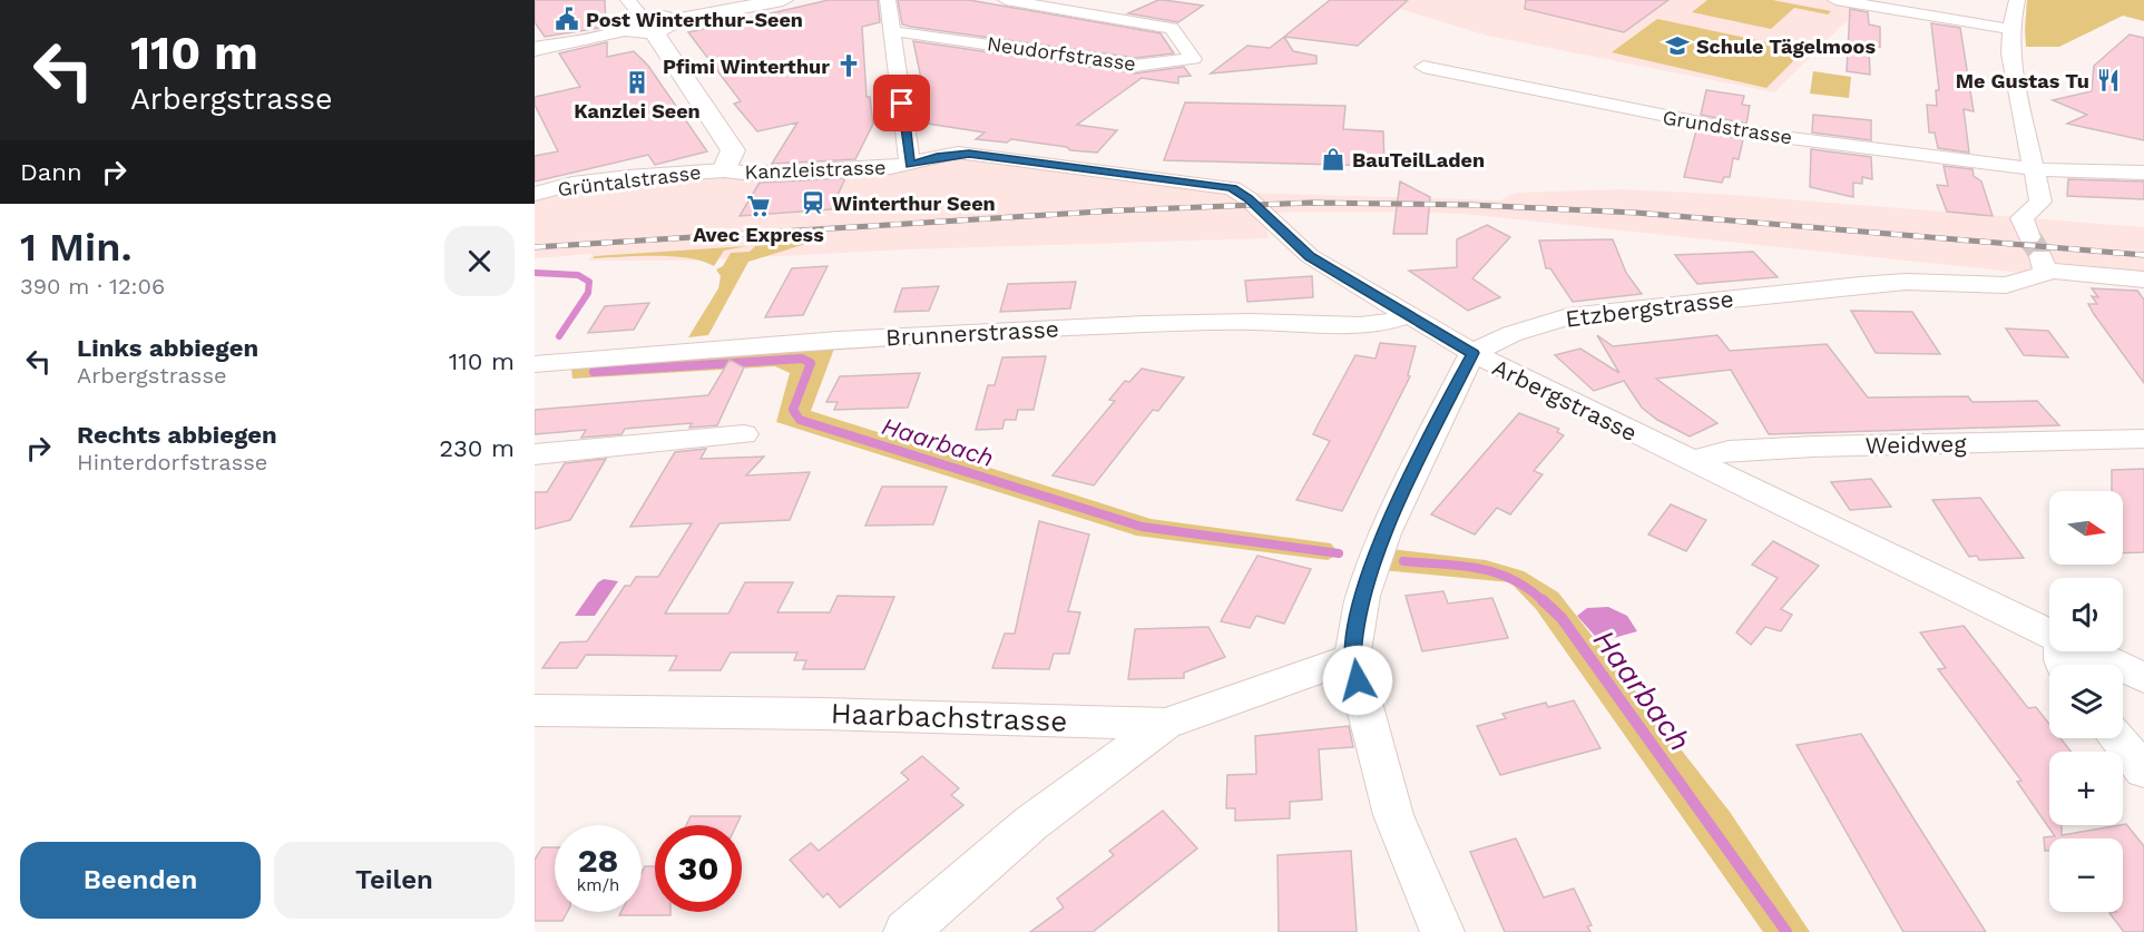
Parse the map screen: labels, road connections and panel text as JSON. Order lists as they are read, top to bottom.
{
  "streets": {
    "street": [
      "Neudorfstrasse",
      "Grundstrasse",
      "Kanzleistrasse",
      "Grüntalstrasse",
      "Etzbergstrasse",
      "Brunnerstrasse",
      "Arbergstrasse",
      "Weidweg",
      "Haarbachstrasse"
    ]
  },
  "crossings": [
    ["Kanzleistrasse", "Grüntalstrasse"],
    ["Kanzleistrasse", "Arbergstrasse"],
    ["Etzbergstrasse", "Arbergstrasse"],
    ["Brunnerstrasse", "Arbergstrasse"],
    ["Arbergstrasse", "Weidweg"]
  ],
  "water": ["Haarbach"],
  "places": {
    "public building": ["Post Winterthur-Seen"],
    "school or university": ["Schule Tägelmoos"],
    "church": ["Pfimi Winterthur"],
    "restaurant": ["Me Gustas Tu"],
    "building": ["Kanzlei Seen"],
    "shop": ["BauTeilLaden"],
    "station": ["Winterthur Seen"],
    "supermarket": ["Avec Express"]
  },
  "north": "right",
  "page": {
    "turn": ["110 m", "Arbergstrasse"],
    "then": "Dann",
    "heading": ["1 Min.", "390 m · 12:06"],
    "list": [
      {
        "name": "Links abbiegen",
        "note": "Arbergstrasse",
        "value": "110 m"
      },
      {
        "name": "Rechts abbiegen",
        "note": "Hinterdorfstrasse",
        "value": "230 m"
      }
    ],
    "map_buttons": ["+", "−"],
    "speed": "28 km/h",
    "limit": "30",
    "buttons": ["Beenden", "Teilen"]
  }
}
